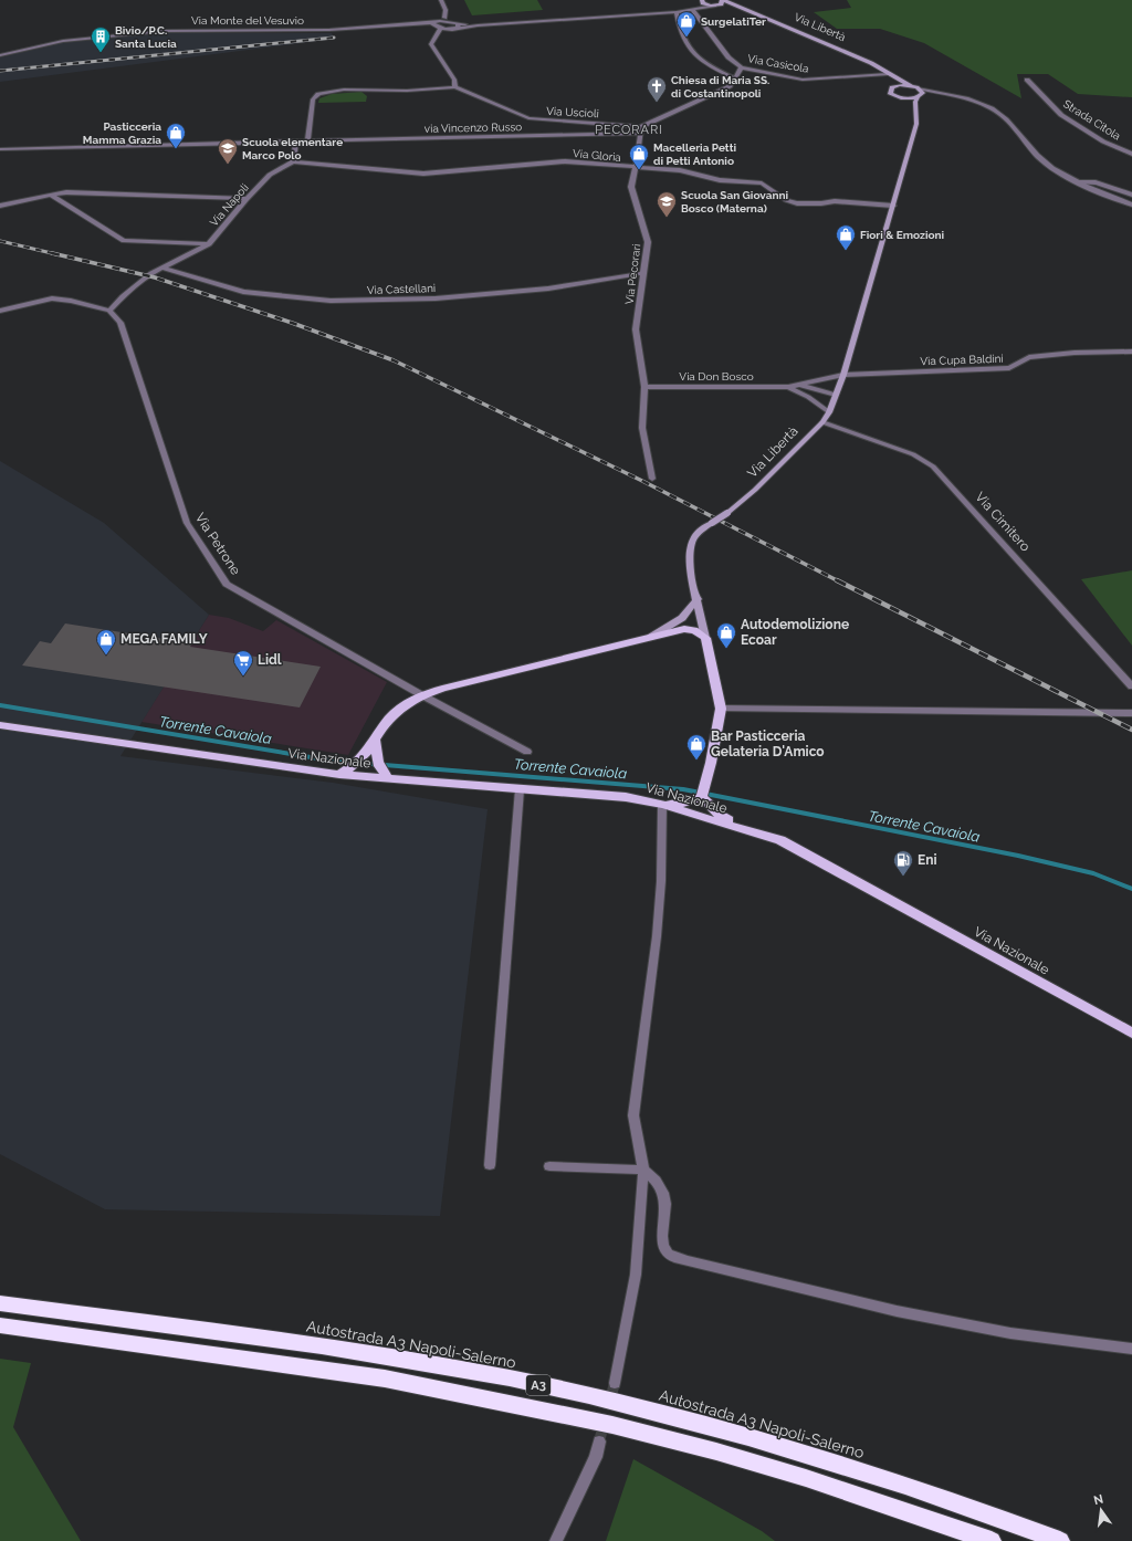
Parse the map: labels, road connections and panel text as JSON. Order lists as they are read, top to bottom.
{
  "streets": {
    "highway": ["Autostrada A3 Napoli-Salerno", "A3"],
    "main road": ["Via Libertà", "Via Nazionale"],
    "street": [
      "Via Monte del Vesuvio",
      "Via Casicola",
      "Via Uscioli",
      "Strada Citola",
      "via Vincenzo Russo",
      "Via Gloria",
      "Via Napoli",
      "Via Pecorari",
      "Via Castellani",
      "Via Cupa Baldini",
      "Via Don Bosco",
      "Via Cimitero",
      "Via Petrone"
    ]
  },
  "crossings": [
    ["Via Libertà", "Via Casicola"],
    ["Via Libertà", "Via Gloria"],
    ["Via Libertà", "Via Cupa Baldini"],
    ["Via Libertà", "Via Don Bosco"],
    ["Via Libertà", "Via Cimitero"],
    ["Via Uscioli", "via Vincenzo Russo"],
    ["Via Uscioli", "Via Pecorari"],
    ["via Vincenzo Russo", "Via Pecorari"],
    ["Via Gloria", "Via Napoli"],
    ["Via Gloria", "Via Pecorari"],
    ["Via Napoli", "Via Castellani"],
    ["Via Pecorari", "Via Castellani"],
    ["Via Pecorari", "Via Don Bosco"]
  ],
  "districts": ["PECORARI"],
  "water": ["Torrente Cavaiola"],
  "places": {
    "shop": [
      "SurgelatiTer",
      "Pasticceria Mamma Grazia",
      "Macelleria Petti di Petti Antonio",
      "Fiori & Emozioni",
      "Autodemolizione Ecoar",
      "MEGA FAMILY",
      "Bar Pasticceria Gelateria D'Amico"
    ],
    "building": ["Bivio/P.C. Santa Lucia"],
    "church": ["Chiesa di Maria SS. di Costantinopoli"],
    "school or university": ["Scuola elementare Marco Polo", "Scuola San Giovanni Bosco (Materna)"],
    "supermarket": ["Lidl"],
    "fuel station": ["Eni"]
  },
  "north": "top"
}
